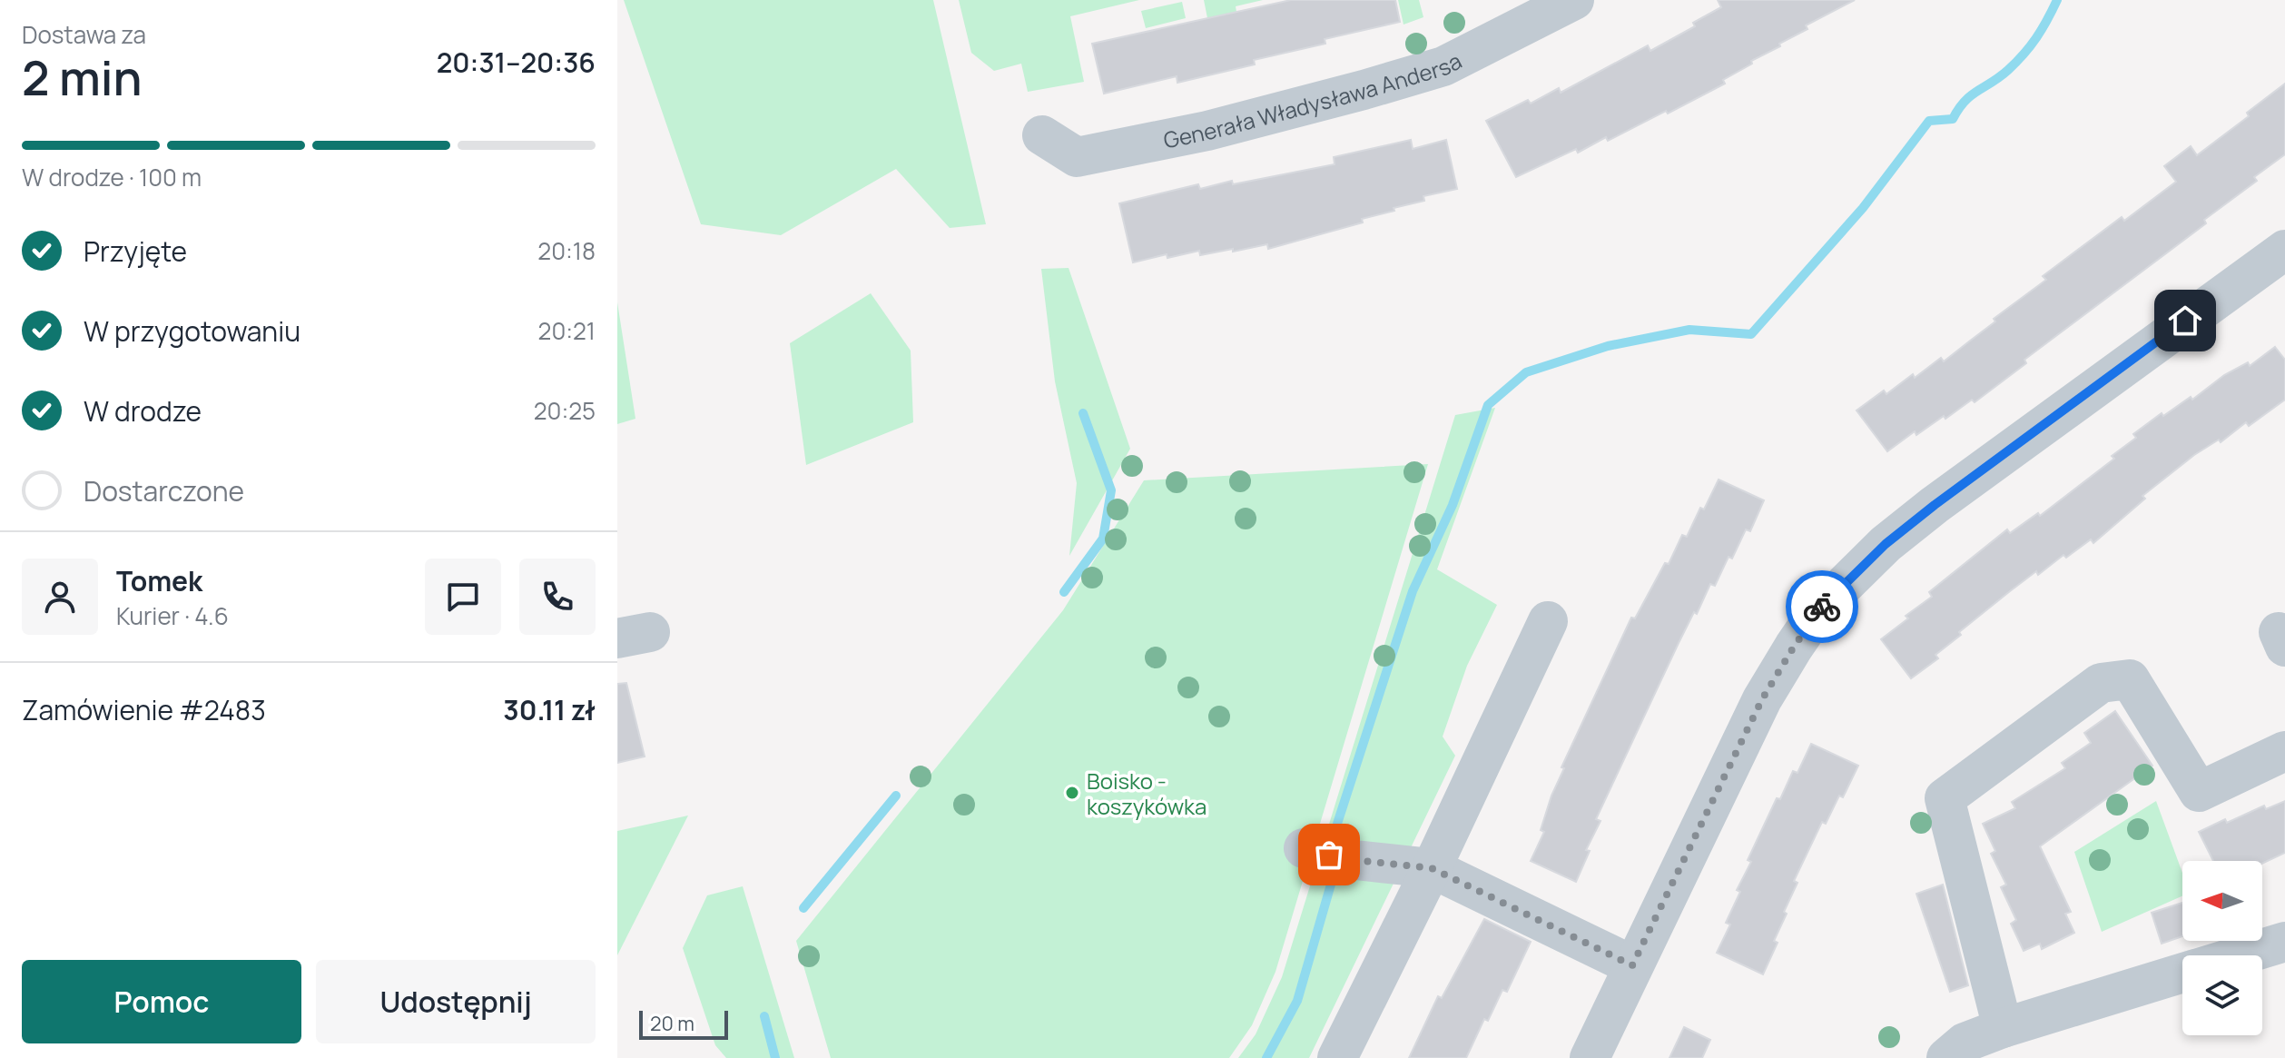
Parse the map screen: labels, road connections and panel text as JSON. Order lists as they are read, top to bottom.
{
  "streets": {
    "street": ["Generała Władysława Andersa"]
  },
  "places": ["Boisko - koszykówka"],
  "scale_bar": "20 m",
  "north": "left",
  "page": {
    "heading": ["2 min", "Dostawa za", "20:31–20:36"],
    "panel": [
      "Tomek",
      "Kurier · 4.6",
      "Zamówienie #2483",
      "30.11 zł"
    ],
    "bar": "W drodze · 100 m",
    "list": [
      ["Przyjęte", "20:18"],
      ["W przygotowaniu", "20:21"],
      ["W drodze", "20:25"],
      "Dostarczone"
    ],
    "buttons": ["Pomoc", "Udostępnij"],
    "scale": "20 m"
  }
}
